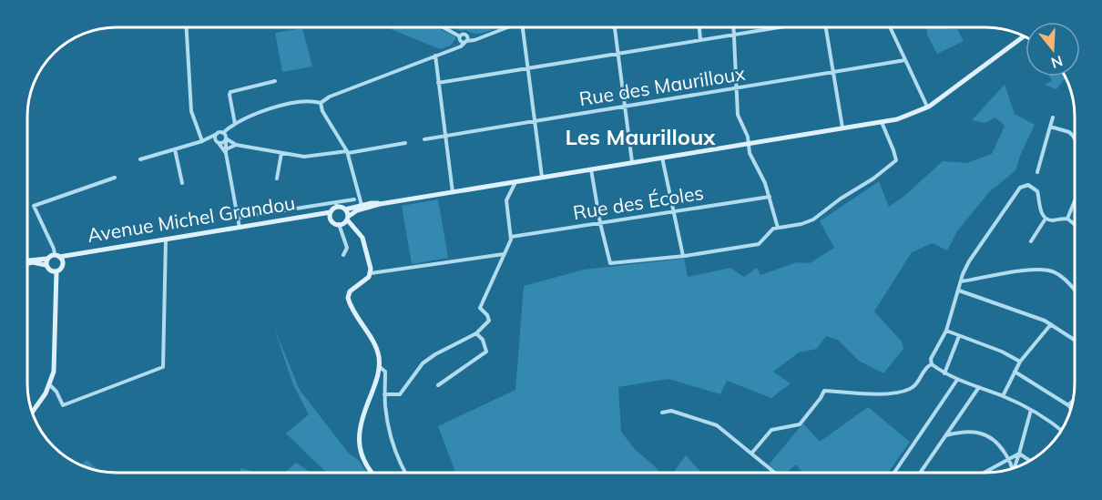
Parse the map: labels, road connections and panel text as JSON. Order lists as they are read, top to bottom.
{
  "streets": {
    "main road": ["Avenue Michel Grandou"],
    "street": ["Rue des Maurilloux", "Rue des Écoles"]
  },
  "districts": ["Les Maurilloux"],
  "north": "bottom"
}
